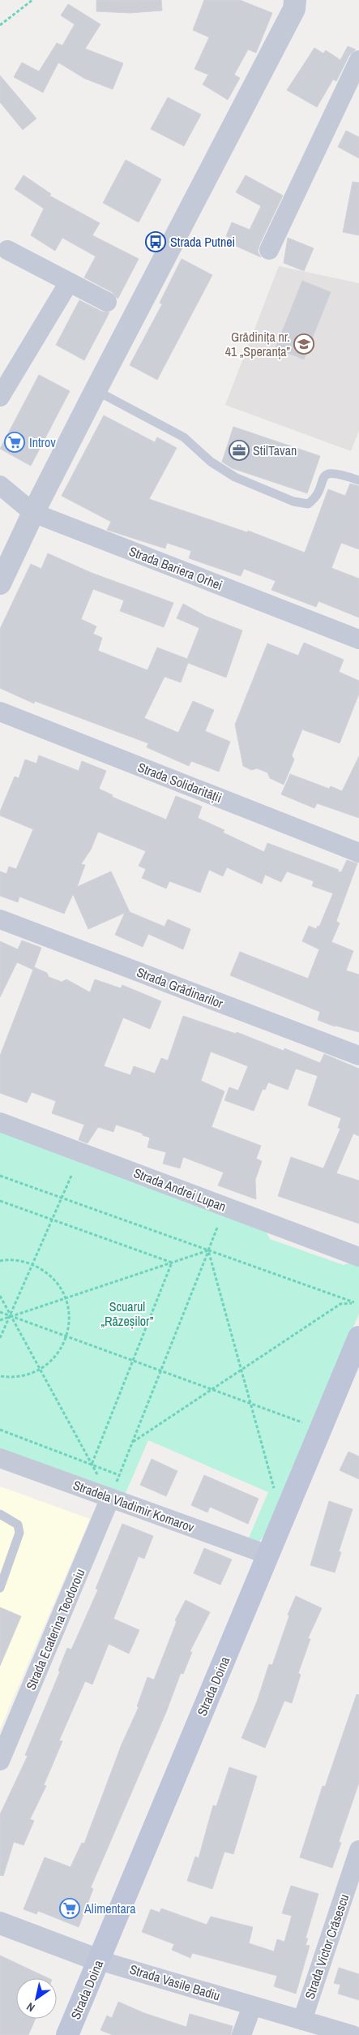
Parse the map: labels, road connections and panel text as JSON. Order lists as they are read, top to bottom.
{
  "streets": {
    "main road": ["Strada Doina"],
    "street": [
      "Strada Bariera Orhei",
      "Strada Solidarității",
      "Strada Grădinarilor",
      "Strada Andrei Lupan",
      "Stradela Vladimir Komarov",
      "Strada Ecaterina Teodoroiu",
      "Strada Victor Crăsescu",
      "Strada Vasile Badiu"
    ]
  },
  "crossings": [
    ["Stradela Vladimir Komarov", "Strada Ecaterina Teodoroiu"],
    ["Stradela Vladimir Komarov", "Strada Doina"],
    ["Strada Doina", "Strada Vasile Badiu"],
    ["Strada Victor Crăsescu", "Strada Vasile Badiu"]
  ],
  "parks": ["Scuarul „Răzeșilor”"],
  "places": {
    "bus stop": ["Strada Putnei"],
    "school or university": ["Grădinița nr. 41 „Speranța”"],
    "supermarket": ["Introv", "Alimentara"],
    "office": ["StilTavan"]
  },
  "north": "bottom left"
}
